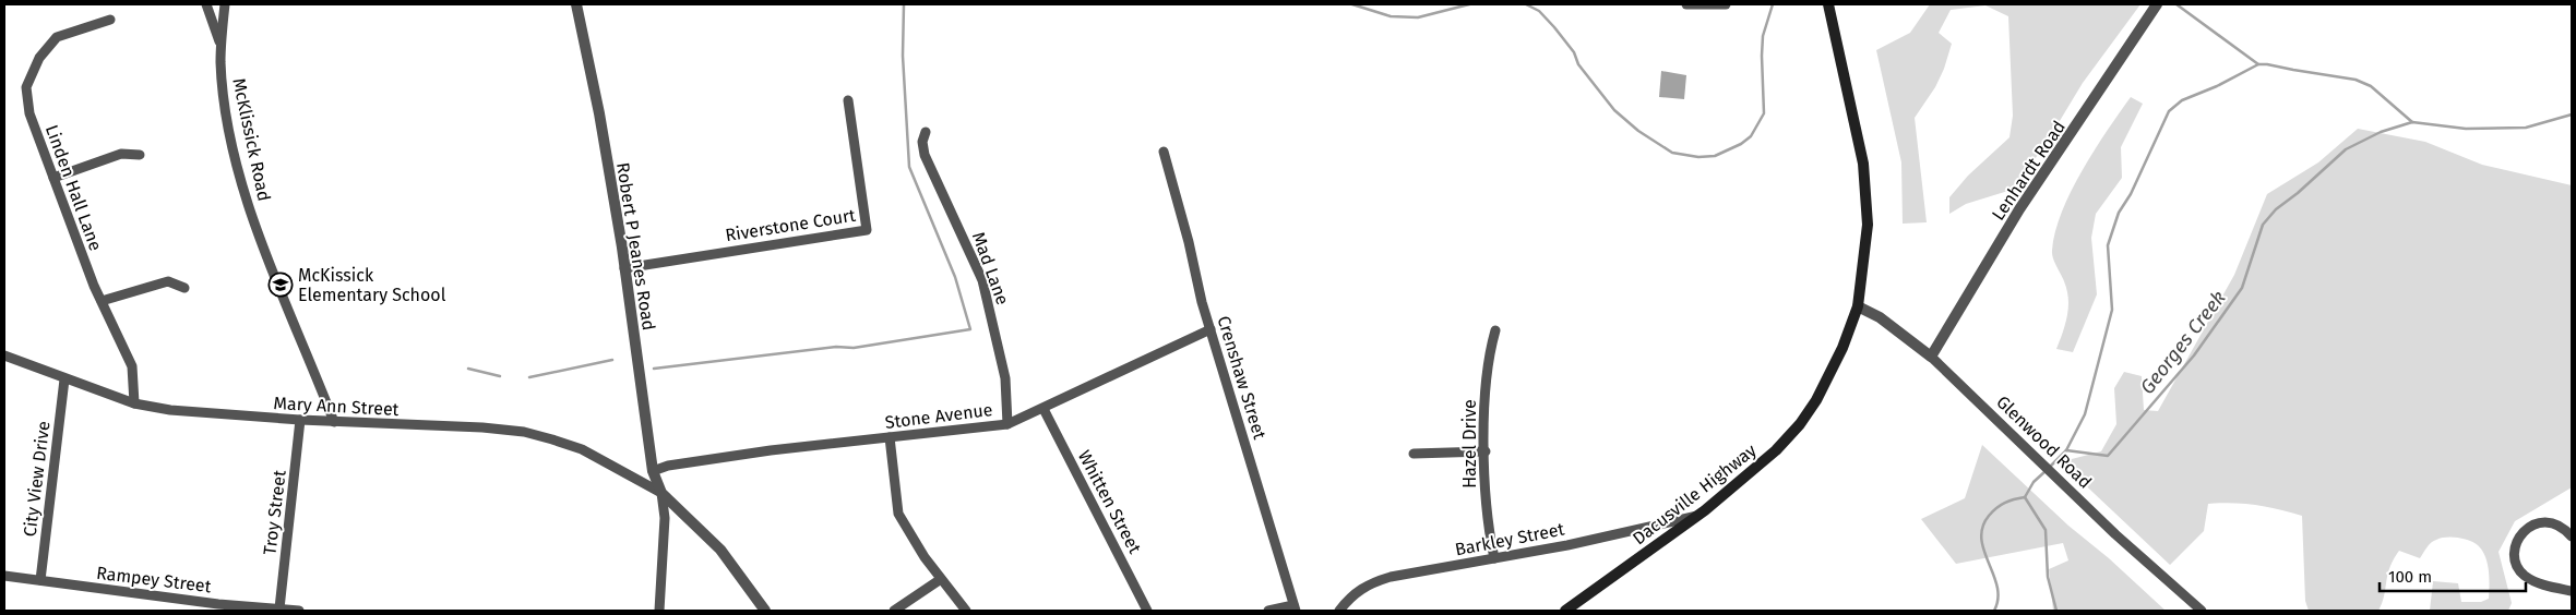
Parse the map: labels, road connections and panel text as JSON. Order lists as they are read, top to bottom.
{
  "streets": {
    "main road": ["Dacusville Highway"],
    "street": [
      "McKlissick Road",
      "Lenhardt Road",
      "Linden Hall Lane",
      "Riverstone Court",
      "Robert P Jeanes Road",
      "Mad Lane",
      "Crenshaw Street",
      "Mary Ann Street",
      "Stone Avenue",
      "Glenwood Road",
      "Hazel Drive",
      "City View Drive",
      "Whitten Street",
      "Troy Street",
      "Barkley Street",
      "Rampey Street"
    ]
  },
  "crossings": [
    ["McKlissick Road", "Mary Ann Street"],
    ["Lenhardt Road", "Glenwood Road"],
    ["Linden Hall Lane", "Mary Ann Street"],
    ["Riverstone Court", "Robert P Jeanes Road"],
    ["Robert P Jeanes Road", "Mary Ann Street"],
    ["Robert P Jeanes Road", "Stone Avenue"],
    ["Mad Lane", "Stone Avenue"],
    ["Crenshaw Street", "Stone Avenue"],
    ["Mary Ann Street", "City View Drive"],
    ["Mary Ann Street", "Troy Street"],
    ["Stone Avenue", "Whitten Street"],
    ["Glenwood Road", "Dacusville Highway"],
    ["Hazel Drive", "Barkley Street"],
    ["City View Drive", "Rampey Street"],
    ["Dacusville Highway", "Barkley Street"],
    ["Troy Street", "Rampey Street"]
  ],
  "water": ["Georges Creek"],
  "places": {
    "school or university": ["McKissick Elementary School"]
  },
  "scale_bar": "100 m"
}
